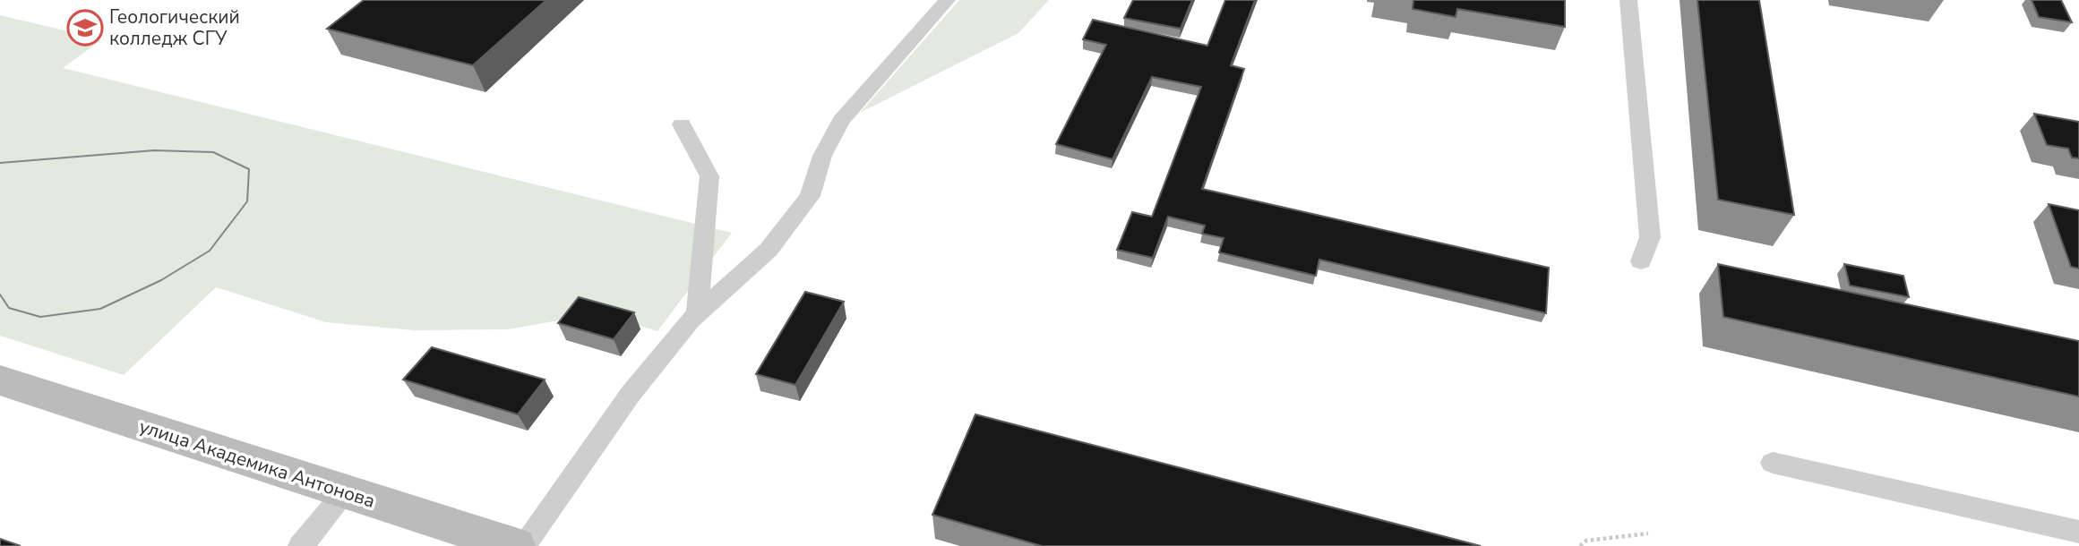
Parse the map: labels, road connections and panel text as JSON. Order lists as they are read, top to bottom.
{
  "streets": {
    "main road": ["улица Академика Антонова"]
  },
  "places": {
    "school or university": ["Геологический колледж СГУ"]
  }
}
